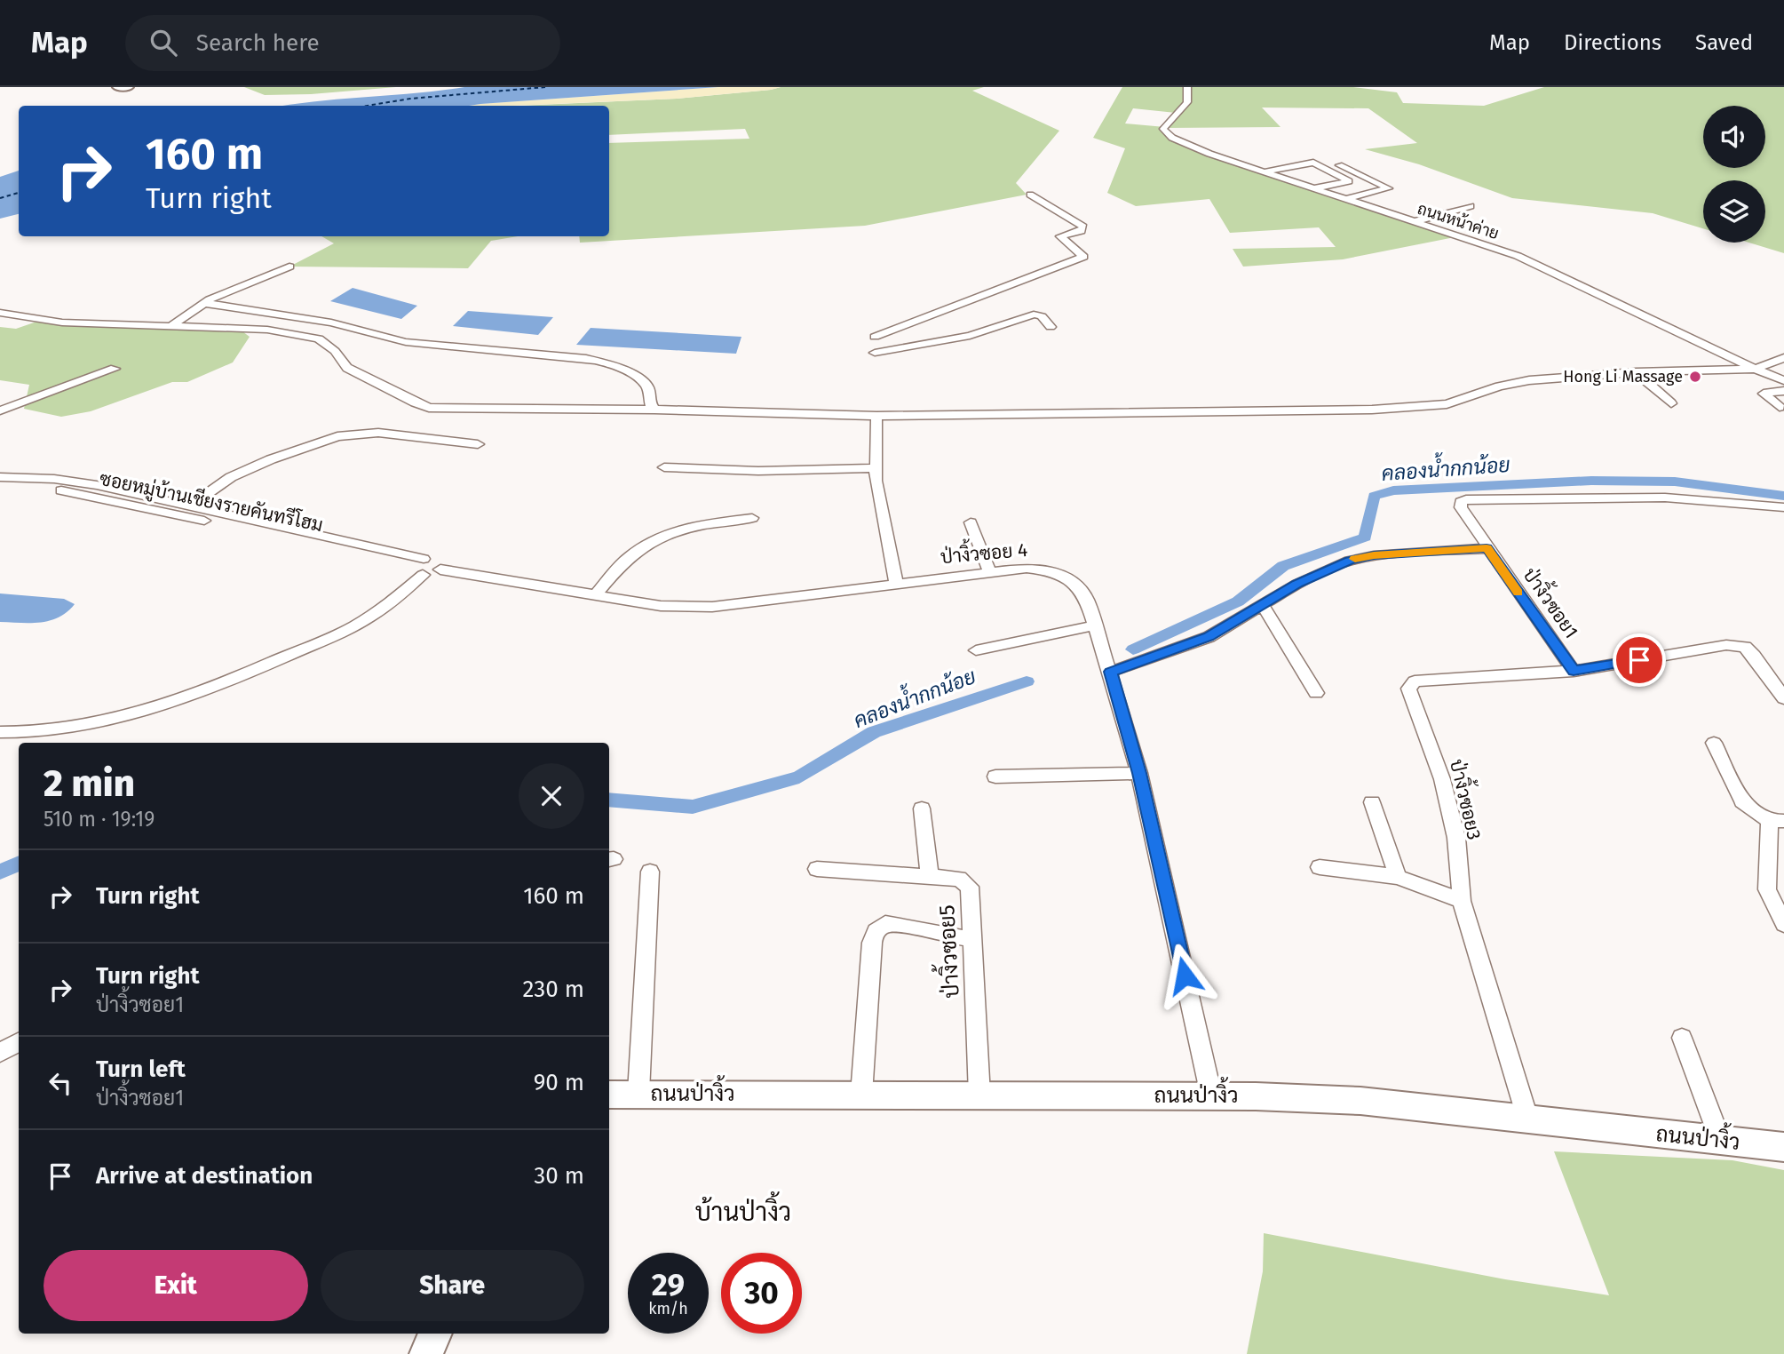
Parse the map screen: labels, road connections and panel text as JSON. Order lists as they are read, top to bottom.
{
  "streets": {
    "street": [
      "ถนนหน้าค่าย",
      "ซอยหมู่บ้านเชียงรายคันทรีโฮม",
      "ป่างิ้วซอย 4",
      "ป่างิ้วซอย1",
      "ป่างิ้วซอย3",
      "ป่างิ้วซอย5",
      "ถนนป่างิ้ว"
    ]
  },
  "crossings": [
    ["ซอยหมู่บ้านเชียงรายคันทรีโฮม", "ป่างิ้วซอย 4"],
    ["ป่างิ้วซอย 4", "ถนนป่างิ้ว"],
    ["ป่างิ้วซอย1", "ป่างิ้วซอย3"],
    ["ป่างิ้วซอย3", "ถนนป่างิ้ว"],
    ["ป่างิ้วซอย5", "ถนนป่างิ้ว"]
  ],
  "districts": ["บ้านป่างิ้ว"],
  "water": ["คลองน้ำกกน้อย"],
  "places": ["Hong Li Massage"],
  "page": {
    "header": "Map",
    "search": "Search here",
    "nav": ["Map", "Directions", "Saved"],
    "turn": ["160 m", "Turn right"],
    "heading": ["2 min", "510 m · 19:19"],
    "list": [
      {
        "name": "Turn right",
        "value": "160 m"
      },
      {
        "name": "Turn right",
        "note": "ป่างิ้วซอย1",
        "value": "230 m"
      },
      {
        "name": "Turn left",
        "note": "ป่างิ้วซอย1",
        "value": "90 m"
      },
      {
        "name": "Arrive at destination",
        "value": "30 m"
      }
    ],
    "buttons": ["Exit", "Share"],
    "speed": "29 km/h",
    "limit": "30"
  }
}
